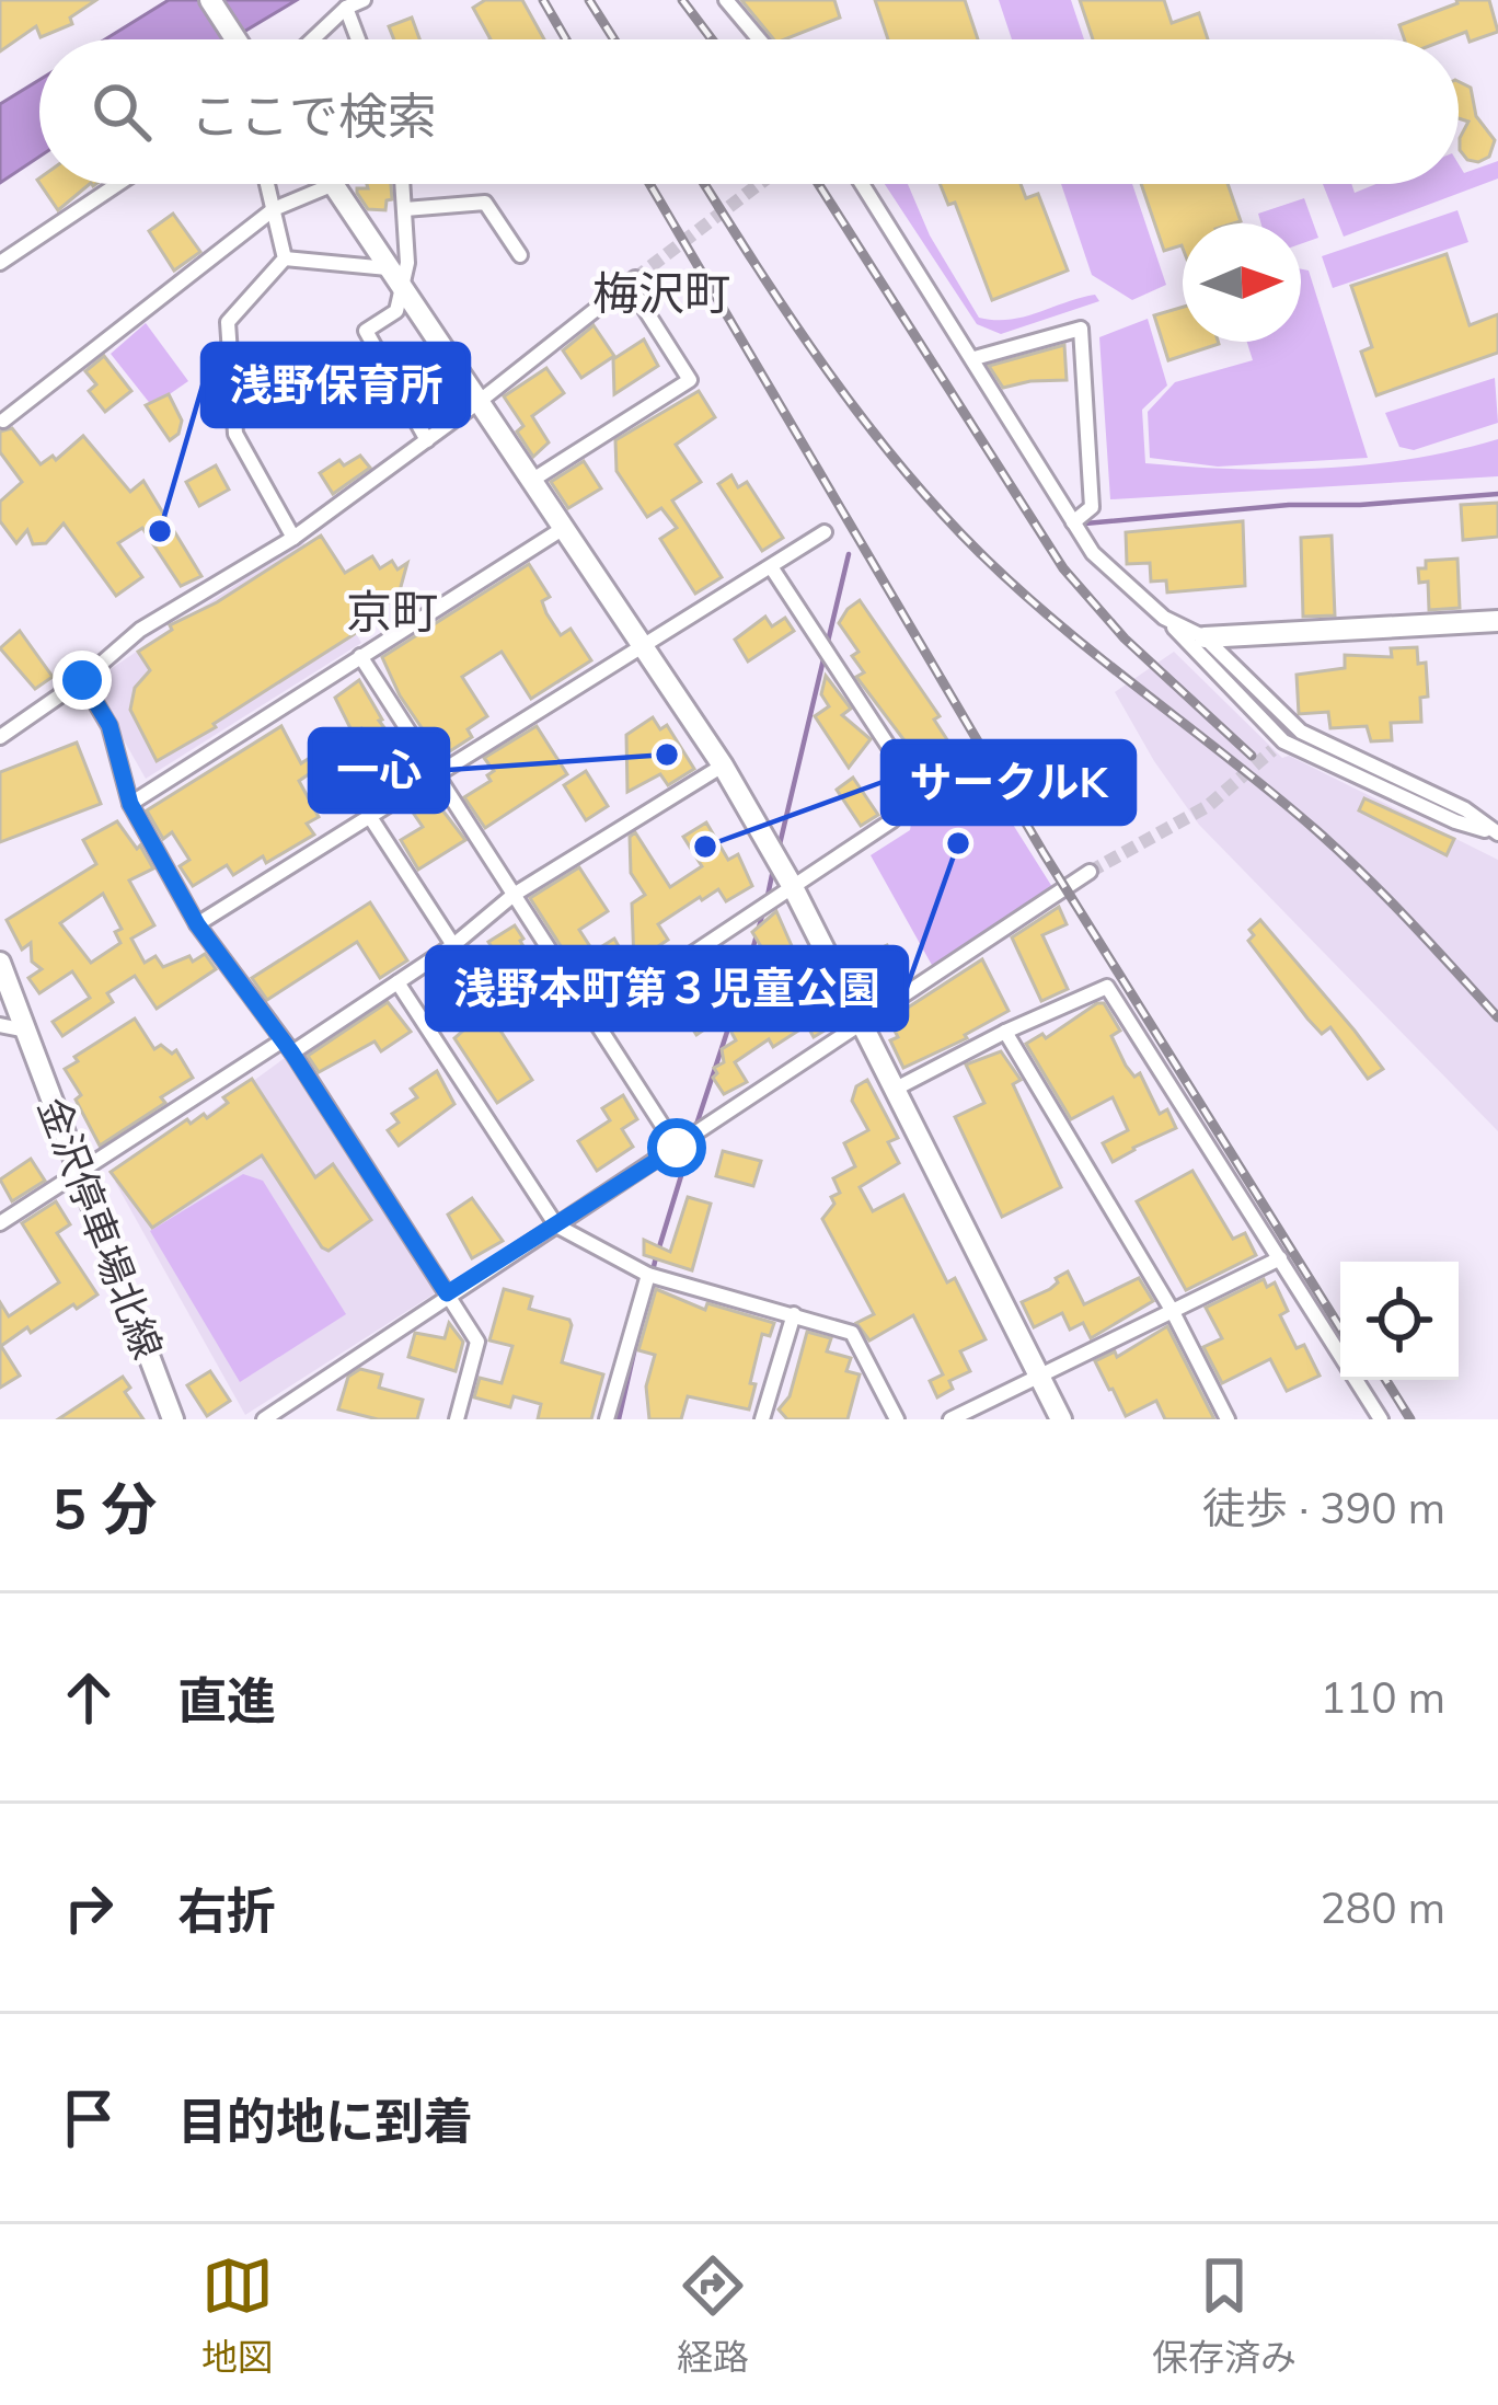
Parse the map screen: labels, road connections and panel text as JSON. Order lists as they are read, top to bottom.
{
  "streets": {
    "street": ["金沢停車場北線"]
  },
  "districts": ["梅沢町", "京町"],
  "places": [
    "浅野保育所",
    "一心",
    "浅野本町第３児童公園",
    "サークルK"
  ],
  "north": "right",
  "page": {
    "search": "ここで検索",
    "heading": ["5 分", "徒歩 · 390 m"],
    "list": [
      ["直進", "110 m"],
      ["右折", "280 m"],
      "目的地に到着"
    ],
    "nav": ["地図", "経路", "保存済み"]
  }
}
